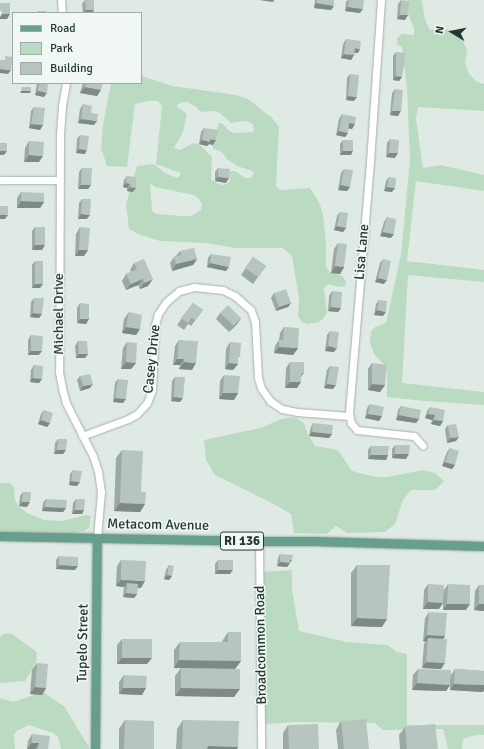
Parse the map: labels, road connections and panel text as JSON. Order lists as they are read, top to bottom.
{
  "streets": {
    "main road": ["Metacom Avenue", "RI 136", "Tupelo Street"],
    "street": [
      "Lisa Lane",
      "Michael Drive",
      "Casey Drive",
      "Broadcommon Road"
    ]
  },
  "crossings": [
    ["Lisa Lane", "Casey Drive"],
    ["Michael Drive", "Casey Drive"],
    ["Michael Drive", "Metacom Avenue"],
    ["Michael Drive", "Tupelo Street"],
    ["Metacom Avenue", "Tupelo Street"],
    ["Metacom Avenue", "Broadcommon Road"]
  ],
  "legend": ["Road", "Park", "Building"],
  "north": "left"
}
